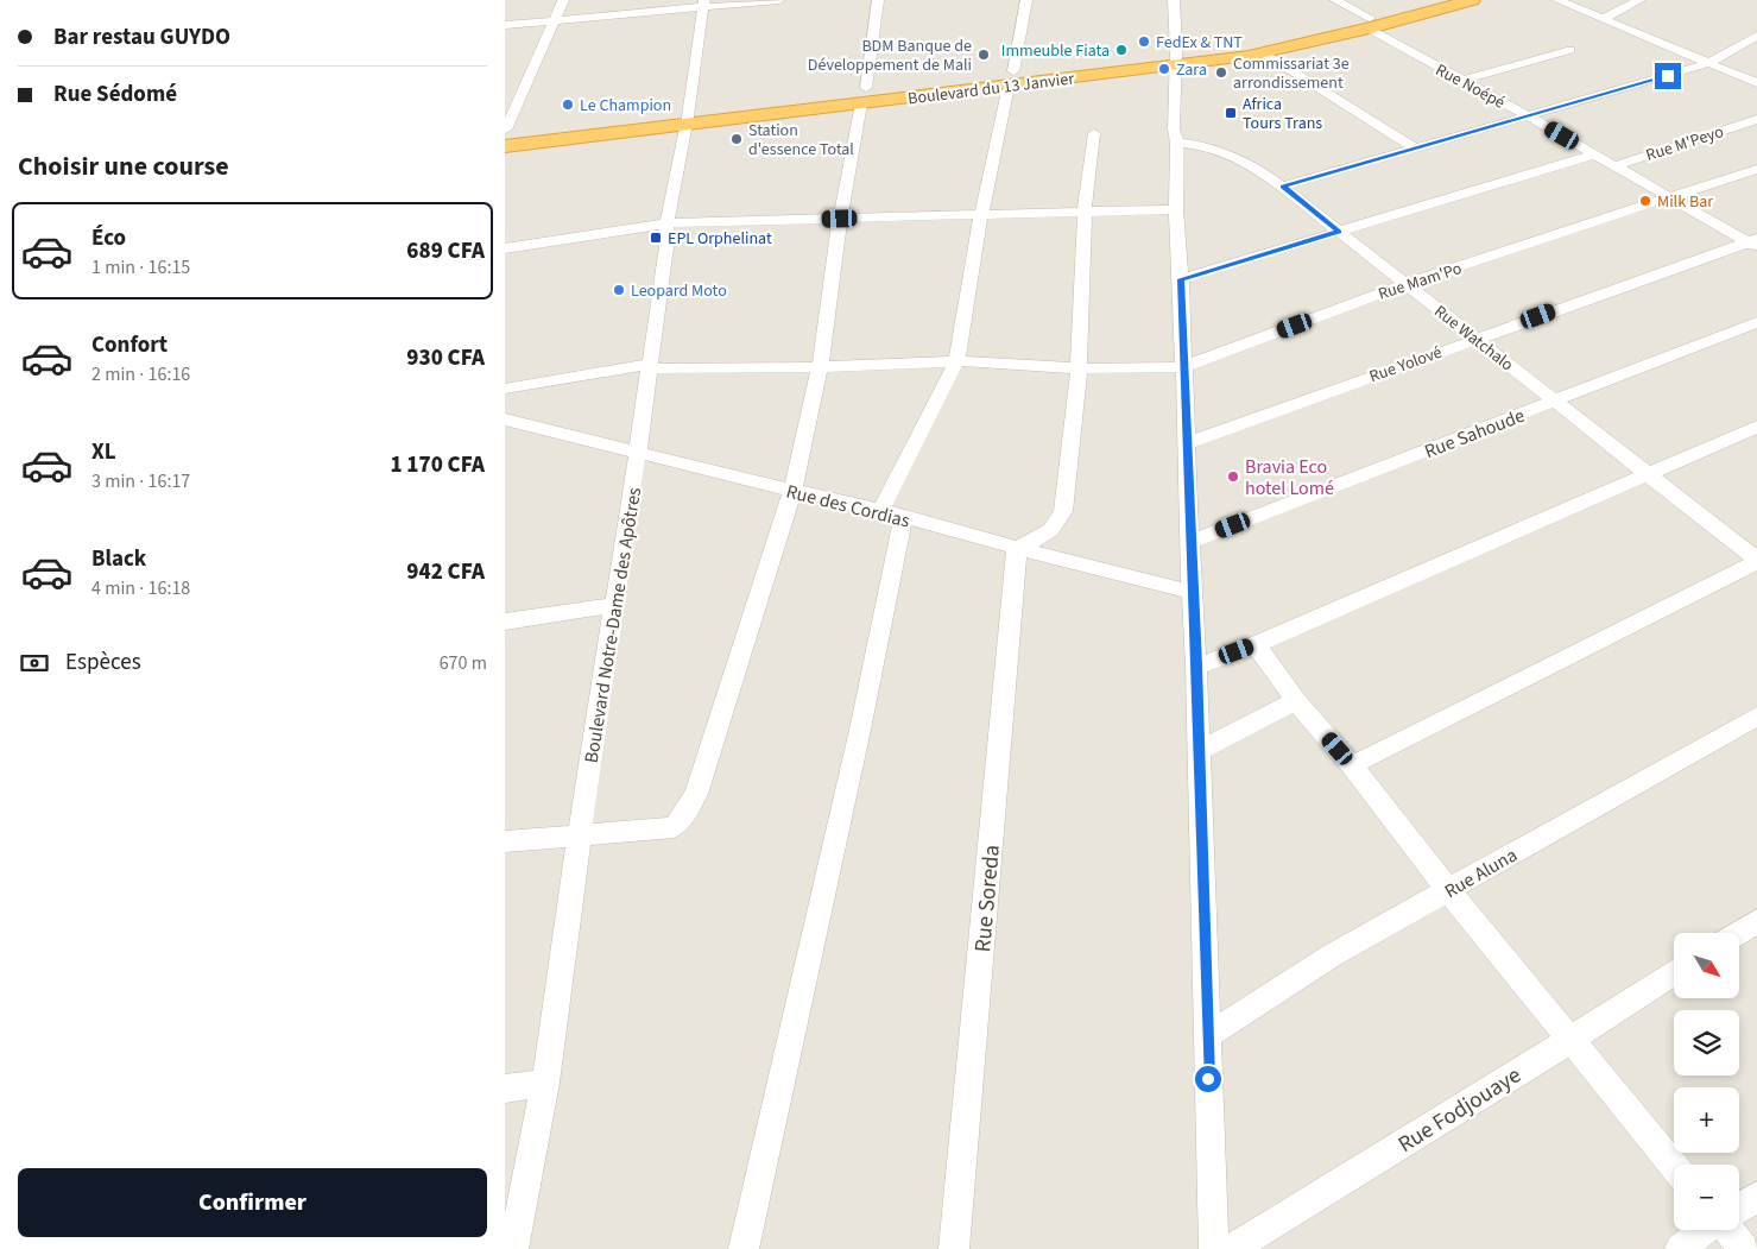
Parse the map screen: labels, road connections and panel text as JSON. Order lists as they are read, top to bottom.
{
  "streets": {
    "highway": ["Boulevard du 13 Janvier"],
    "street": [
      "Rue Noépé",
      "Rue M'Peyo",
      "Rue Mam'Po",
      "Rue Watchalo",
      "Rue Yolové",
      "Rue Sahoude",
      "Rue des Cordias",
      "Boulevard Notre-Dame des Apôtres",
      "Rue Aluna",
      "Rue Soreda",
      "Rue Fodjouaye"
    ]
  },
  "crossings": [
    ["Rue Noépé", "Boulevard du 13 Janvier"],
    ["Rue Noépé", "Rue M'Peyo"],
    ["Rue Noépé", "Rue Mam'Po"],
    ["Rue Noépé", "Rue Yolové"],
    ["Boulevard du 13 Janvier", "Boulevard Notre-Dame des Apôtres"],
    ["Rue Mam'Po", "Rue Watchalo"],
    ["Rue Mam'Po", "Boulevard Notre-Dame des Apôtres"],
    ["Rue Watchalo", "Rue Yolové"],
    ["Rue Watchalo", "Rue Sahoude"],
    ["Rue des Cordias", "Boulevard Notre-Dame des Apôtres"],
    ["Rue des Cordias", "Rue Soreda"]
  ],
  "places": {
    "other": [
      "FedEx & TNT",
      "Immeuble Fiata",
      "BDM Banque de Développement de Mali",
      "Zara",
      "Commissariat 3e arrondissement",
      "Le Champion",
      "Station d'essence Total",
      "Milk Bar",
      "Leopard Moto",
      "Bravia Eco hotel Lomé"
    ],
    "transit": ["Africa Tours Trans", "EPL Orphelinat"]
  },
  "north": "bottom right",
  "page": {
    "banner": ["Bar restau GUYDO", "Rue Sédomé"],
    "heading": "Choisir une course",
    "list": [
      {
        "name": "Éco",
        "note": "1 min · 16:15",
        "value": "689 CFA"
      },
      {
        "name": "Confort",
        "note": "2 min · 16:16",
        "value": "930 CFA"
      },
      {
        "name": "XL",
        "note": "3 min · 16:17",
        "value": "1 170 CFA"
      },
      {
        "name": "Black",
        "note": "4 min · 16:18",
        "value": "942 CFA"
      }
    ],
    "pay": ["Espèces", "670 m"],
    "map_buttons": ["+", "−"],
    "buttons": "Confirmer"
  }
}
